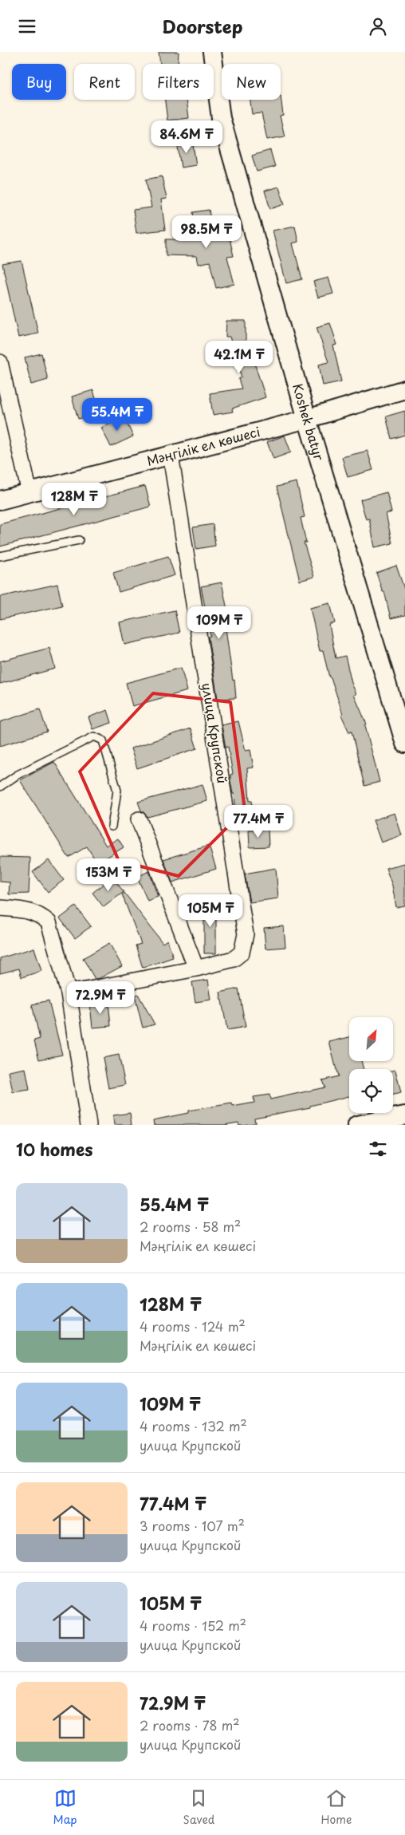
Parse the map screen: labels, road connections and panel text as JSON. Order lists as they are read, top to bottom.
{
  "streets": {
    "street": ["Koshek batyr", "Мәңгілік ел көшесі", "улица Крупской"]
  },
  "crossings": [
    ["Koshek batyr", "Мәңгілік ел көшесі"],
    ["Мәңгілік ел көшесі", "улица Крупской"]
  ],
  "north": "top right",
  "page": {
    "header": "Doorstep",
    "chip": [
      "Buy",
      "Rent",
      "Filters",
      "New"
    ],
    "price": [
      "84.6M ₸",
      "98.5M ₸",
      "42.1M ₸",
      "55.4M ₸",
      "128M ₸",
      "109M ₸",
      "77.4M ₸",
      "153M ₸",
      "105M ₸",
      "72.9M ₸"
    ],
    "heading": "10 homes",
    "list": [
      {
        "name": "55.4M ₸",
        "note": "2 rooms · 58 m² · Мәңгілік ел көшесі"
      },
      {
        "name": "128M ₸",
        "note": "4 rooms · 124 m² · Мәңгілік ел көшесі"
      },
      {
        "name": "109M ₸",
        "note": "4 rooms · 132 m² · улица Крупской"
      },
      {
        "name": "77.4M ₸",
        "note": "3 rooms · 107 m² · улица Крупской"
      },
      {
        "name": "105M ₸",
        "note": "4 rooms · 152 m² · улица Крупской"
      },
      {
        "name": "72.9M ₸",
        "note": "2 rooms · 78 m² · улица Крупской"
      }
    ],
    "tabs": ["Map", "Saved", "Home"]
  }
}
